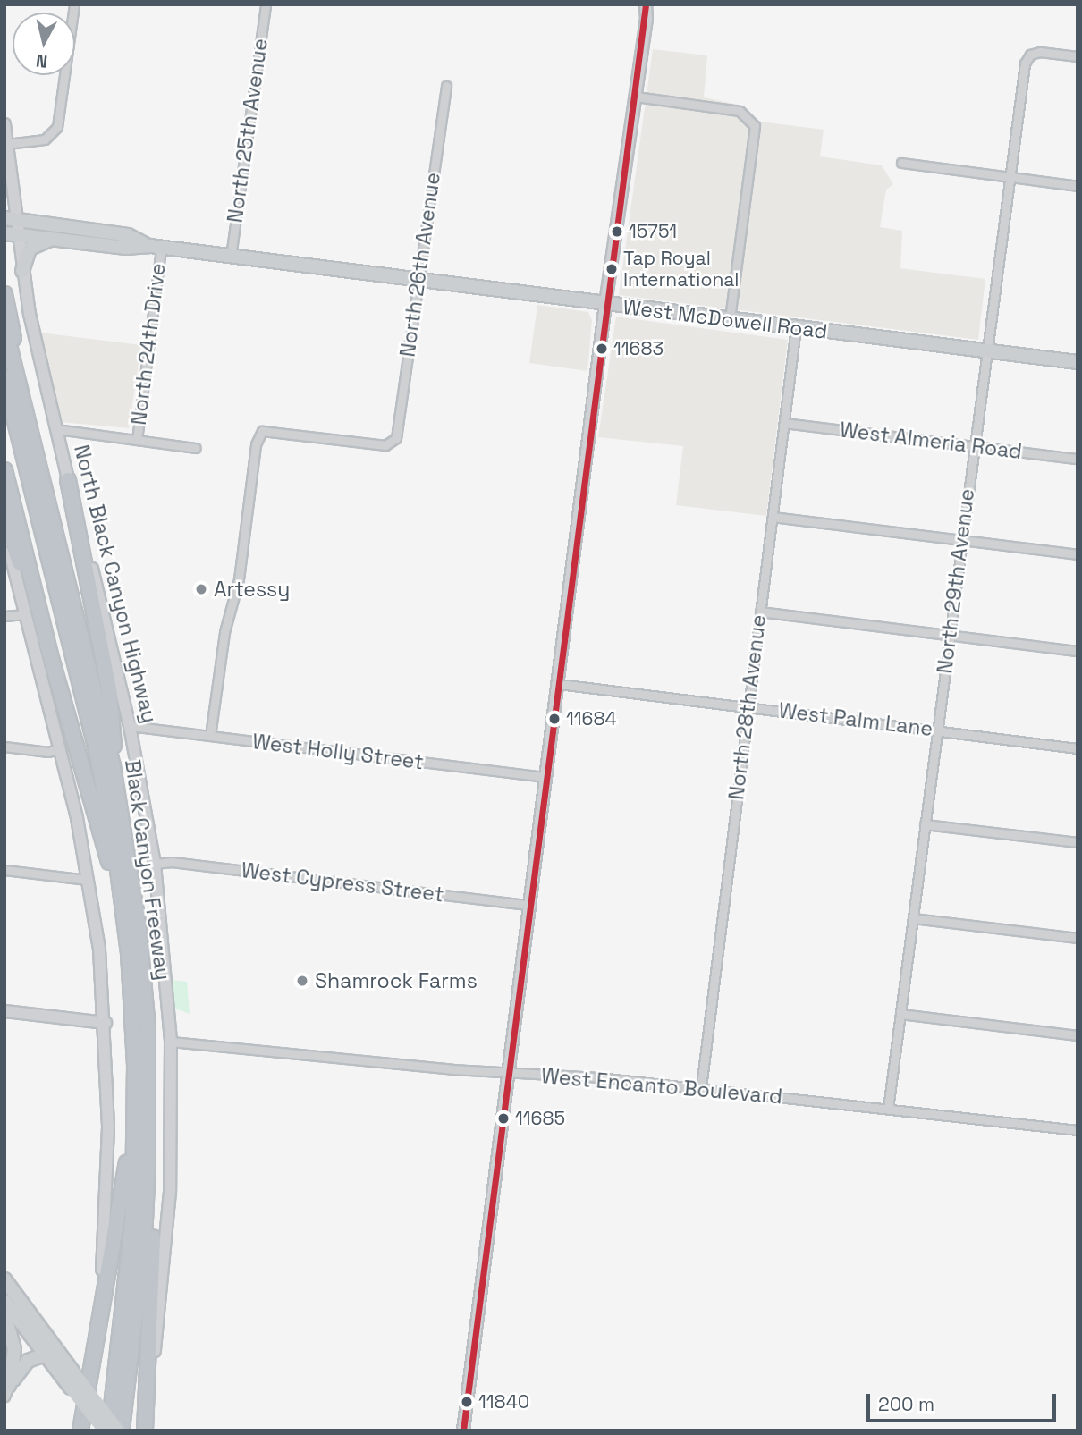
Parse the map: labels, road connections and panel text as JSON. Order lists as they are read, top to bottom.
{
  "streets": {
    "highway": ["North Black Canyon Highway", "Black Canyon Freeway"],
    "main road": ["West McDowell Road"],
    "street": [
      "North 25th Avenue",
      "North 26th Avenue",
      "North 24th Drive",
      "West Almeria Road",
      "North 29th Avenue",
      "North 28th Avenue",
      "West Palm Lane",
      "West Holly Street",
      "West Cypress Street",
      "West Encanto Boulevard"
    ]
  },
  "crossings": [
    ["North 25th Avenue", "West McDowell Road"],
    ["North 26th Avenue", "West McDowell Road"],
    ["North 26th Avenue", "West Holly Street"],
    ["West McDowell Road", "North 24th Drive"],
    ["West McDowell Road", "North 29th Avenue"],
    ["West McDowell Road", "North Black Canyon Highway"],
    ["West McDowell Road", "North 28th Avenue"],
    ["West Almeria Road", "North 29th Avenue"],
    ["West Almeria Road", "North 28th Avenue"],
    ["North 29th Avenue", "West Palm Lane"],
    ["North 29th Avenue", "West Encanto Boulevard"],
    ["North Black Canyon Highway", "West Holly Street"],
    ["North Black Canyon Highway", "West Cypress Street"],
    ["North Black Canyon Highway", "West Encanto Boulevard"],
    ["North 28th Avenue", "West Palm Lane"],
    ["North 28th Avenue", "West Encanto Boulevard"]
  ],
  "places": [
    "15751",
    "Tap Royal International",
    "11683",
    "Artessy",
    "11684",
    "Shamrock Farms",
    "11685",
    "11840"
  ],
  "scale_bar": "200 m",
  "north": "bottom"
}
